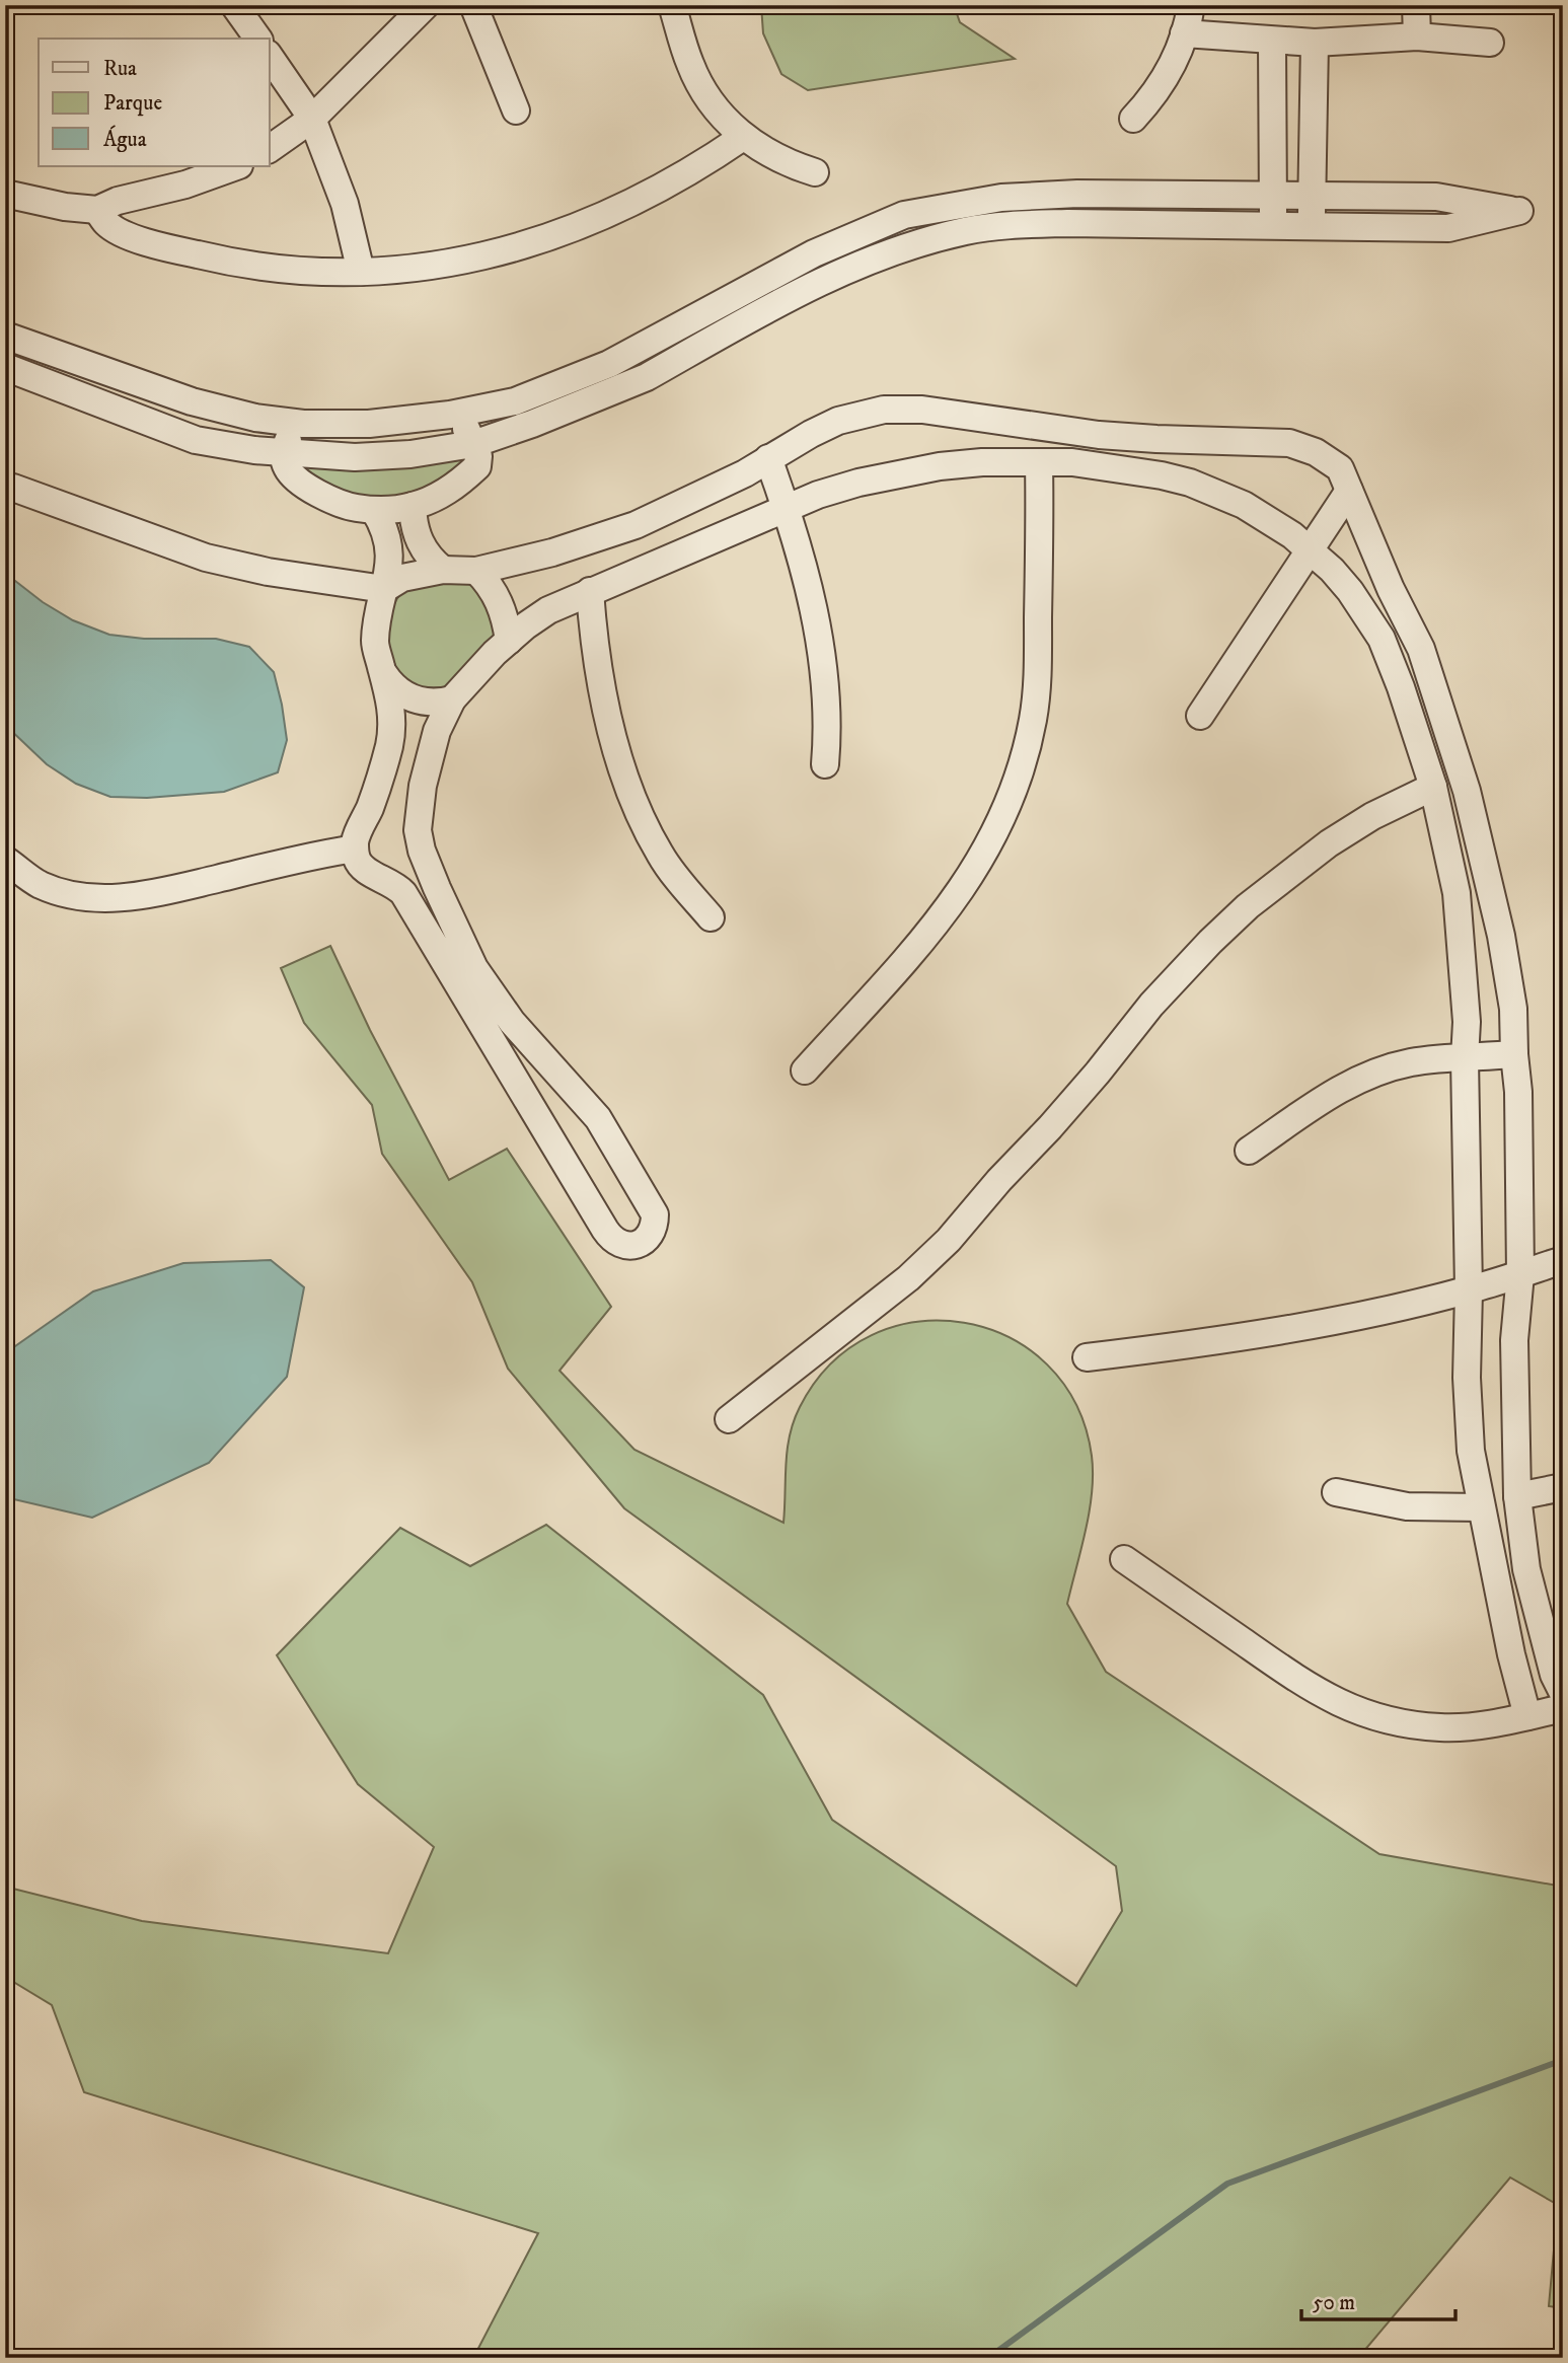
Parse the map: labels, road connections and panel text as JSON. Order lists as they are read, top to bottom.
{
  "legend": ["Rua", "Parque", "Água"],
  "scale_bar": "50 m"
}
